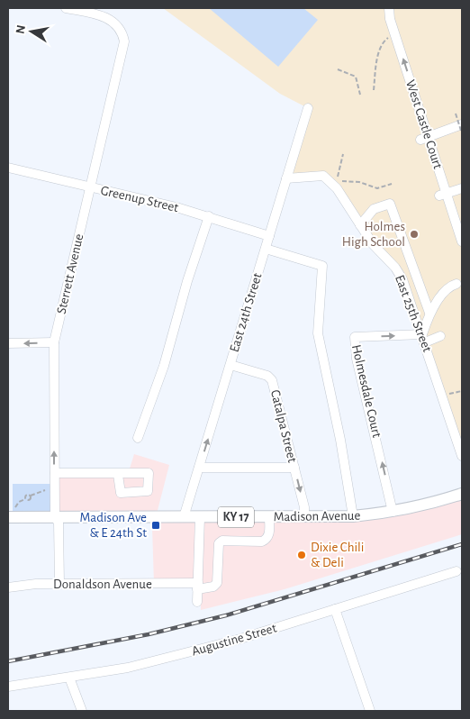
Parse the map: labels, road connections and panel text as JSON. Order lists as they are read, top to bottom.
{
  "streets": {
    "main road": ["Madison Avenue", "KY 17"],
    "street": [
      "West Castle Court",
      "Greenup Street",
      "Sterrett Avenue",
      "East 24th Street",
      "East 25th Street",
      "Holmesdale Court",
      "Catalpa Street",
      "Donaldson Avenue",
      "Augustine Street"
    ]
  },
  "crossings": [
    ["Greenup Street", "Sterrett Avenue"],
    ["Greenup Street", "East 24th Street"],
    ["Sterrett Avenue", "Madison Avenue"],
    ["Sterrett Avenue", "Donaldson Avenue"],
    ["East 24th Street", "East 25th Street"],
    ["East 24th Street", "Catalpa Street"],
    ["East 24th Street", "Madison Avenue"],
    ["East 25th Street", "Holmesdale Court"],
    ["Holmesdale Court", "Madison Avenue"],
    ["Catalpa Street", "Madison Avenue"]
  ],
  "one_way": ["West Castle Court"],
  "places": {
    "other": ["Holmes High School", "Dixie Chili & Deli"],
    "transit": ["Madison Ave & E 24th St"]
  },
  "north": "left"
}
